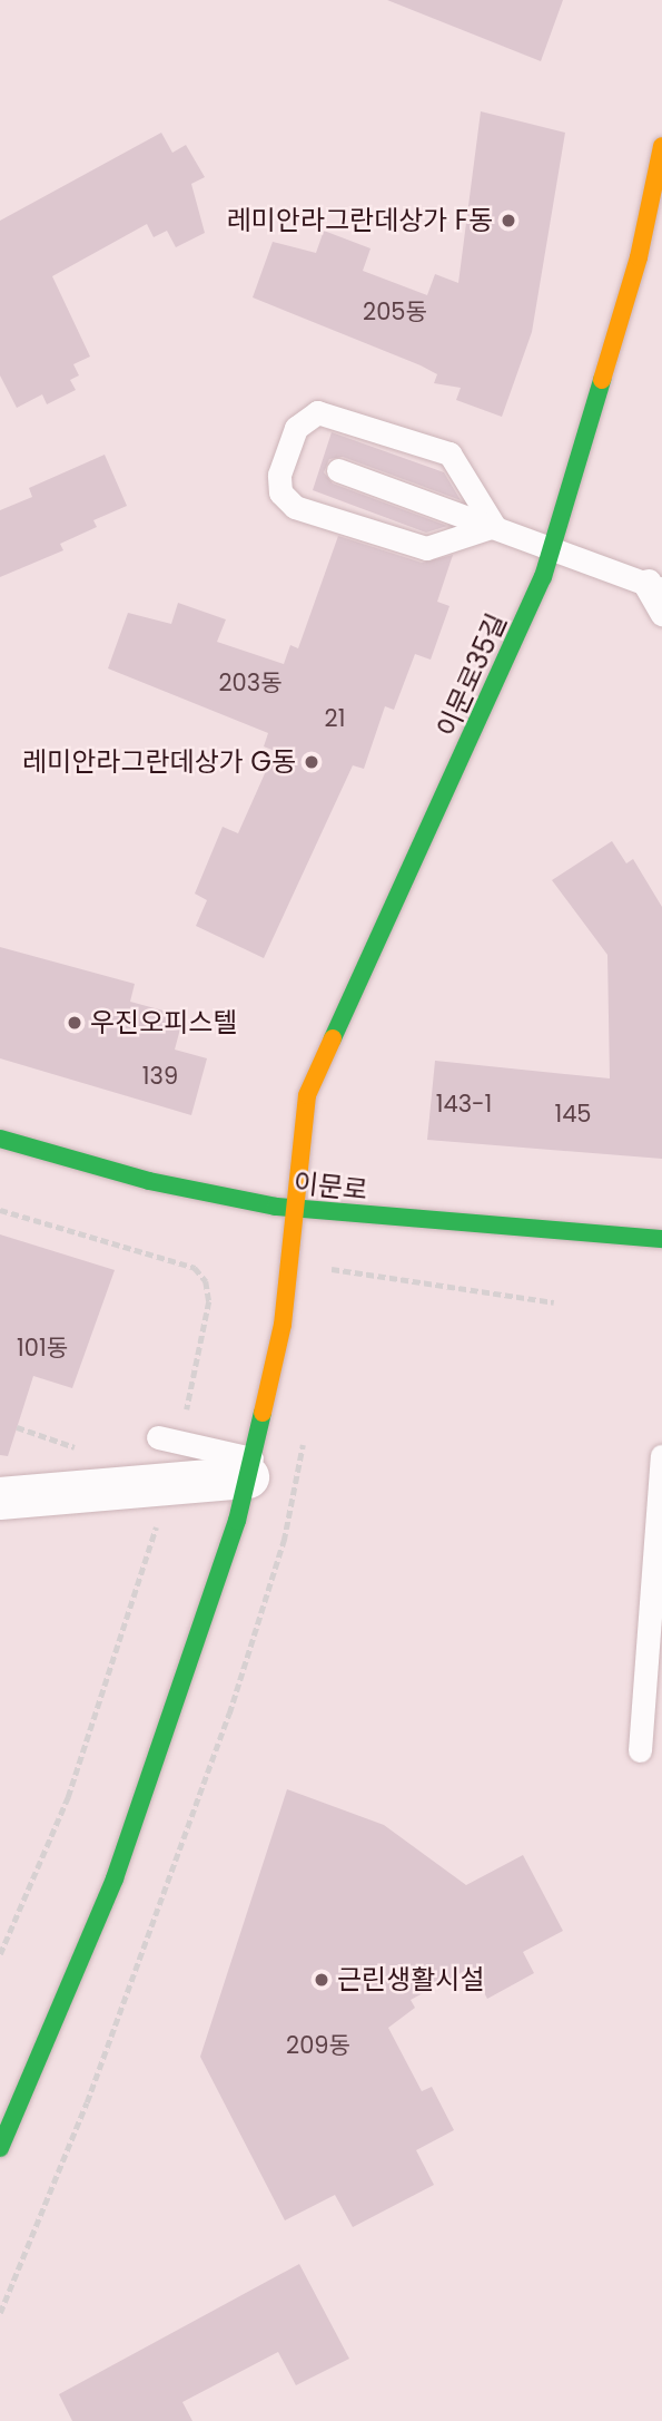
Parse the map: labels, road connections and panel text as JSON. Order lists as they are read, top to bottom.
{
  "streets": {
    "street": ["이문로35길", "이문로"]
  },
  "crossings": [
    ["이문로35길", "이문로"]
  ],
  "places": [
    "레미안라그란데상가 F동",
    "레미안라그란데상가 G동",
    "우진오피스텔",
    "근린생활시설"
  ],
  "house_numbers": [
    "205동",
    "203동",
    "21",
    "139",
    "143-1",
    "145",
    "101동",
    "209동"
  ]
}
